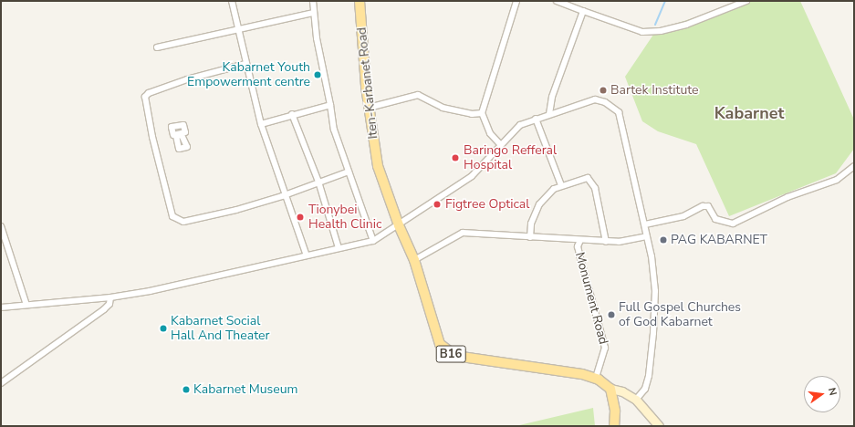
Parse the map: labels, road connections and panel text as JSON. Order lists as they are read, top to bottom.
{
  "streets": {
    "main road": ["Iten-Karbanet Road", "B16"],
    "street": ["Monument Road"]
  },
  "crossings": [
    ["Iten-Karbanet Road", "B16"],
    ["Monument Road", "B16"]
  ],
  "districts": ["Kabarnet"],
  "places": [
    "Kabarnet Youth Empowerment centre",
    "Bartek Institute",
    "Baringo Refferal Hospital",
    "Figtree Optical",
    "Tionybei Health Clinic",
    "PAG KABARNET",
    "Full Gospel Churches of God Kabarnet",
    "Kabarnet Social Hall And Theater",
    "Kabarnet Museum"
  ],
  "north": "right"
}
